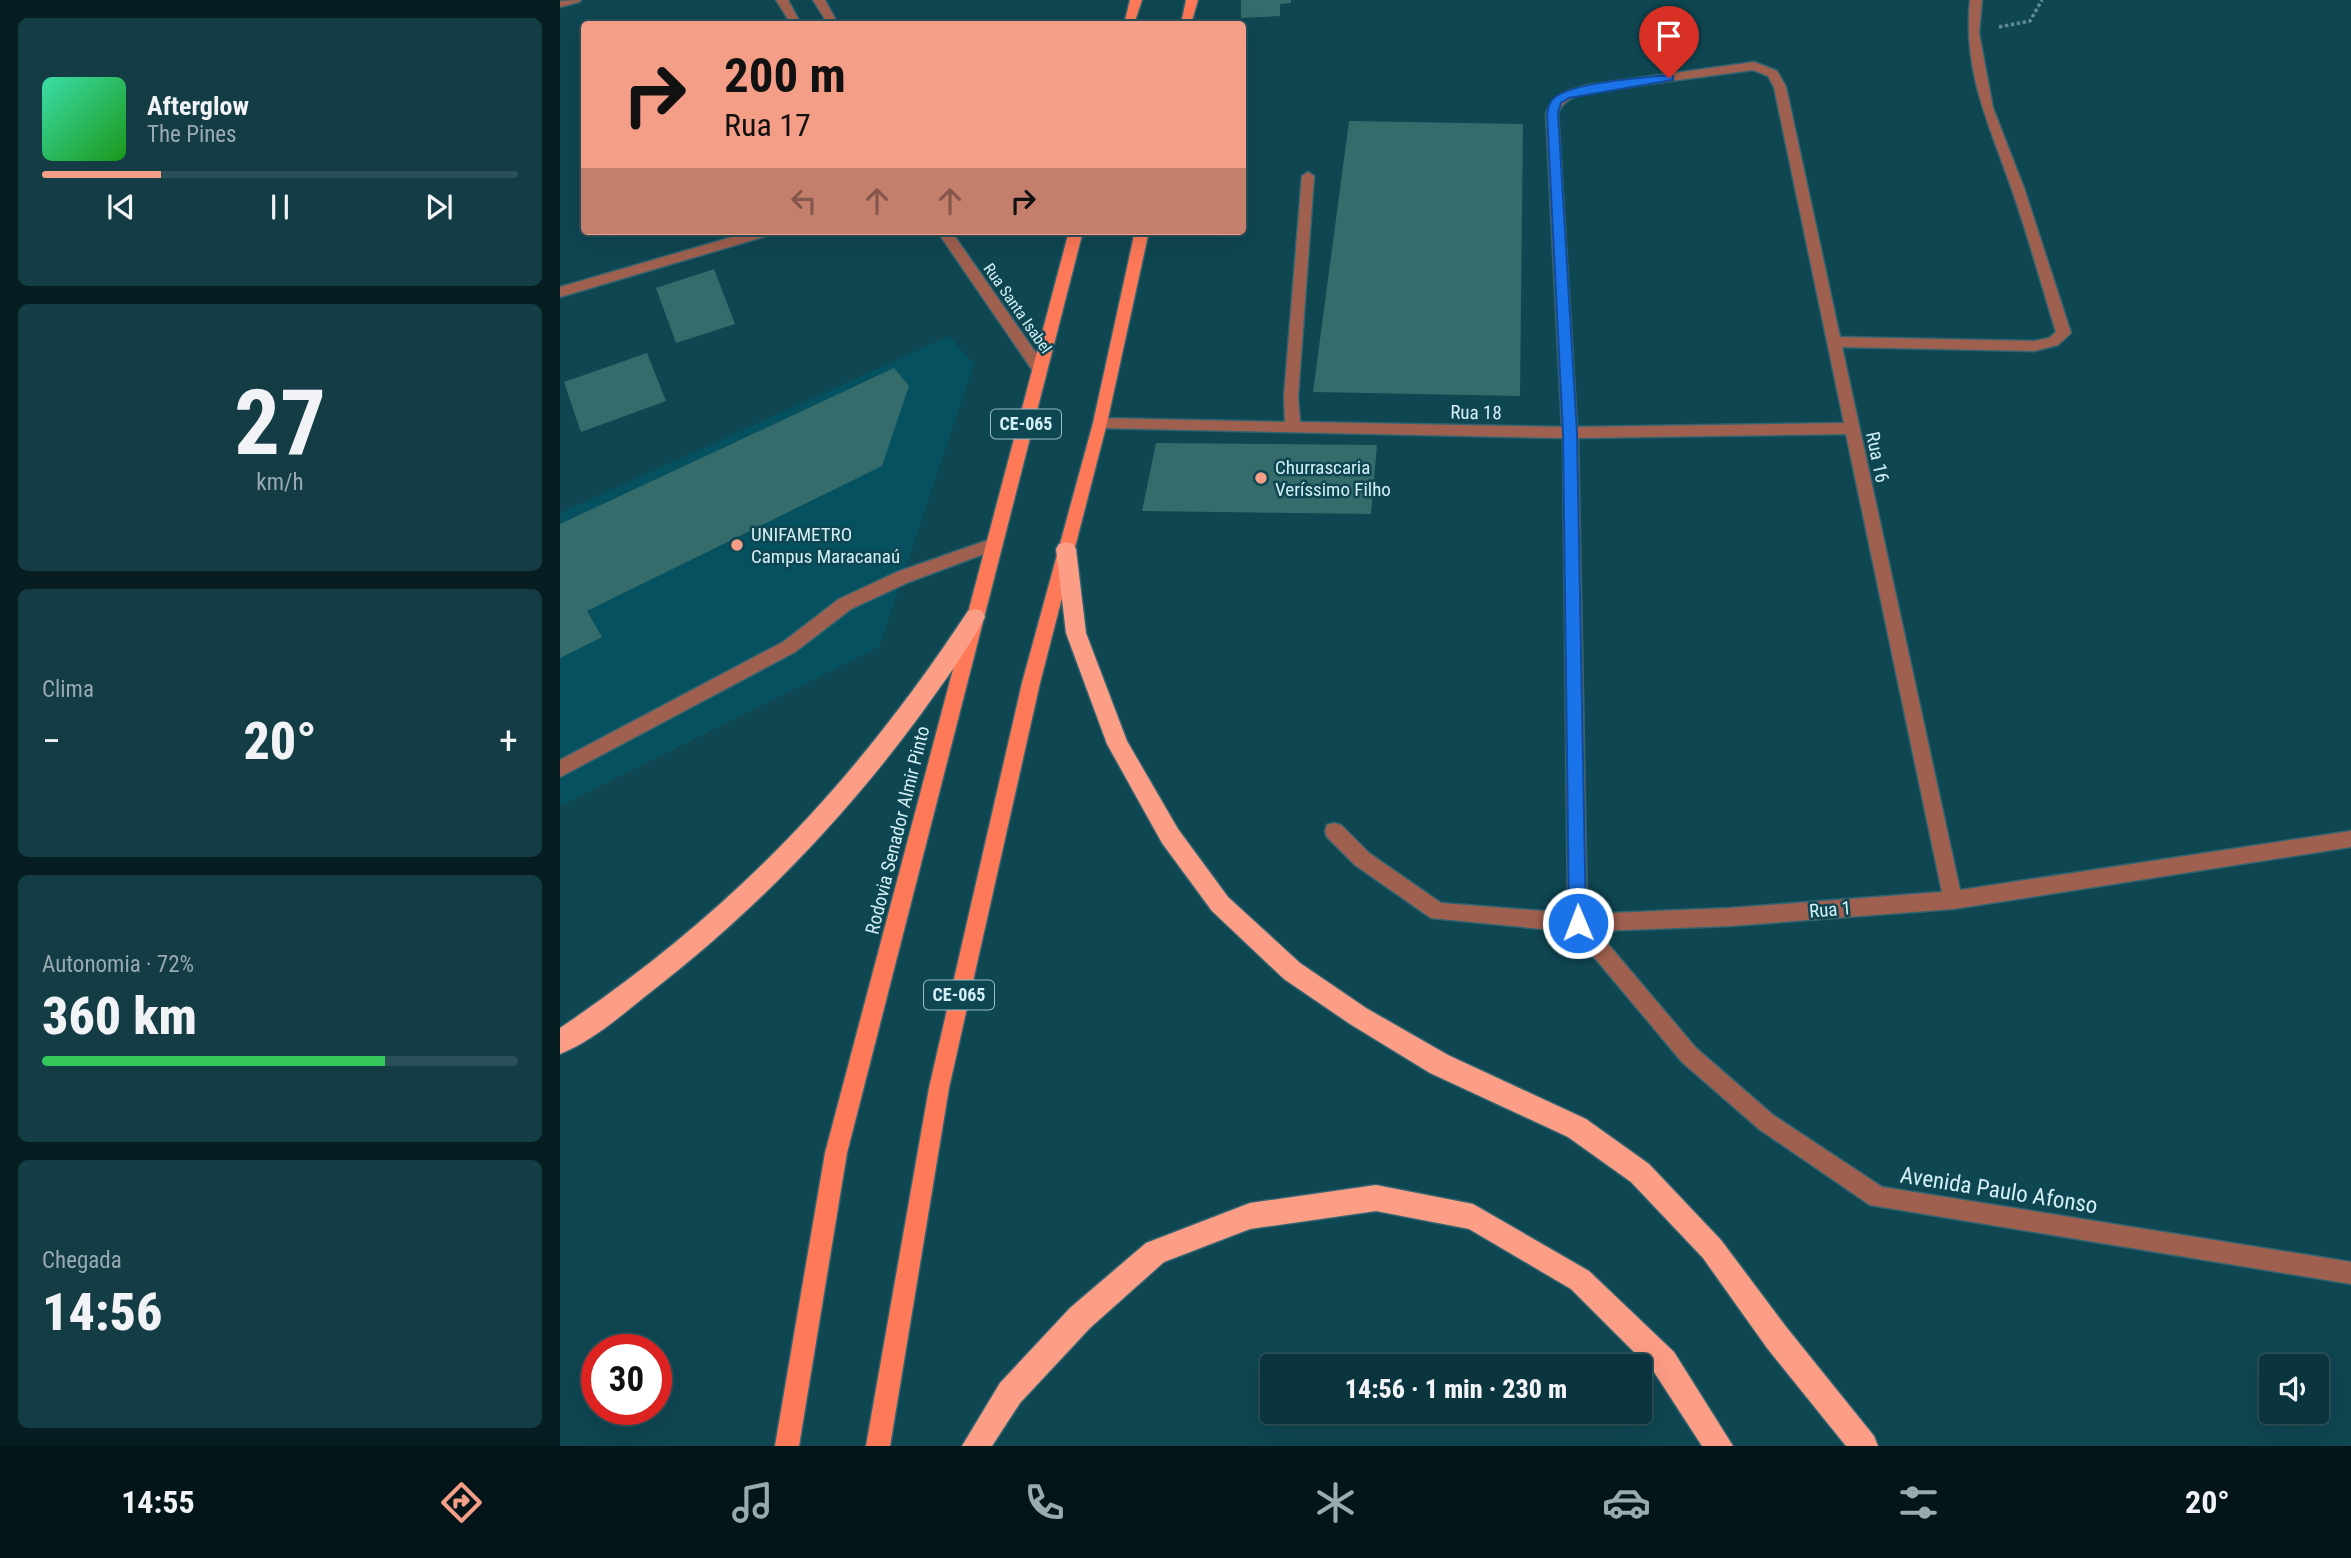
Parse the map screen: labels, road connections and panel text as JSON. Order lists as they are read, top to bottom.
{
  "streets": {
    "main road": ["CE-065", "Rodovia Senador Almir Pinto"],
    "street": [
      "Rua Santa Isabel",
      "Rua 18",
      "Rua 16",
      "Rua 1",
      "Avenida Paulo Afonso"
    ]
  },
  "crossings": [
    ["Rua Santa Isabel", "Rodovia Senador Almir Pinto"],
    ["Rua 18", "CE-065"],
    ["Rua 18", "Rua 16"],
    ["Rua 16", "Rua 1"],
    ["Rua 1", "Avenida Paulo Afonso"]
  ],
  "places": ["Churrascaria Veríssimo Filho", "UNIFAMETRO Campus Maracanaú"],
  "page": {
    "turn": ["200 m", "Rua 17"],
    "song": ["Afterglow", "The Pines"],
    "tile": [
      ["27", "km/h"],
      "Clima",
      ["Autonomia · 72%", "360 km"],
      ["Chegada", "14:56"]
    ],
    "heat": ["−", "20°", "+"],
    "limit": "30",
    "trip": "14:56 · 1 min · 230 m",
    "tabs": ["14:55", "20°"]
  }
}
